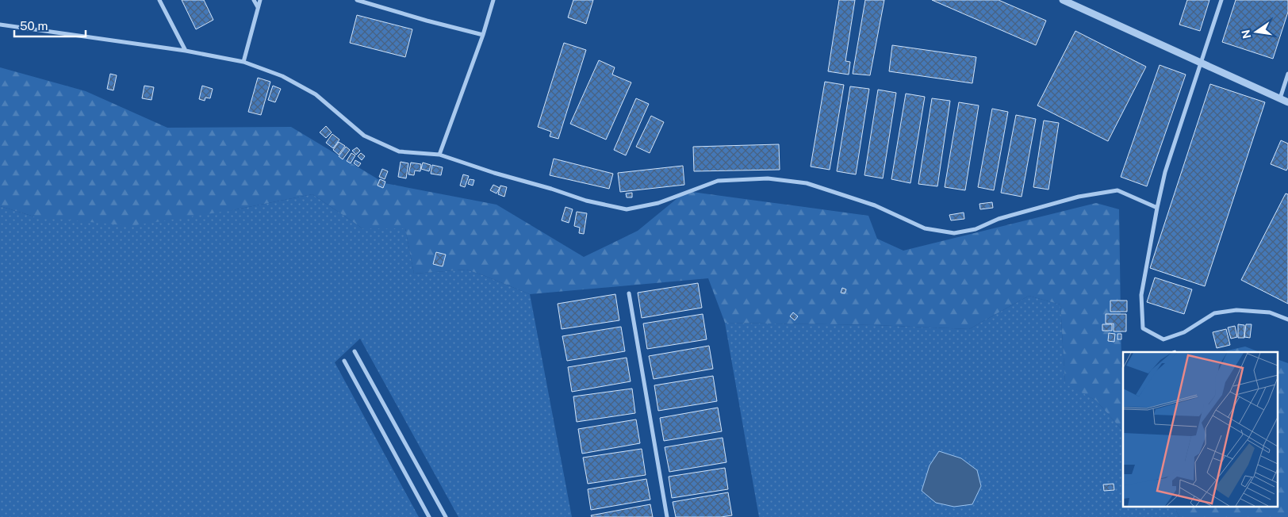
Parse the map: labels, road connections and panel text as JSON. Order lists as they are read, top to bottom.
{
  "scale_bar": "50 m",
  "north": "left"
}
